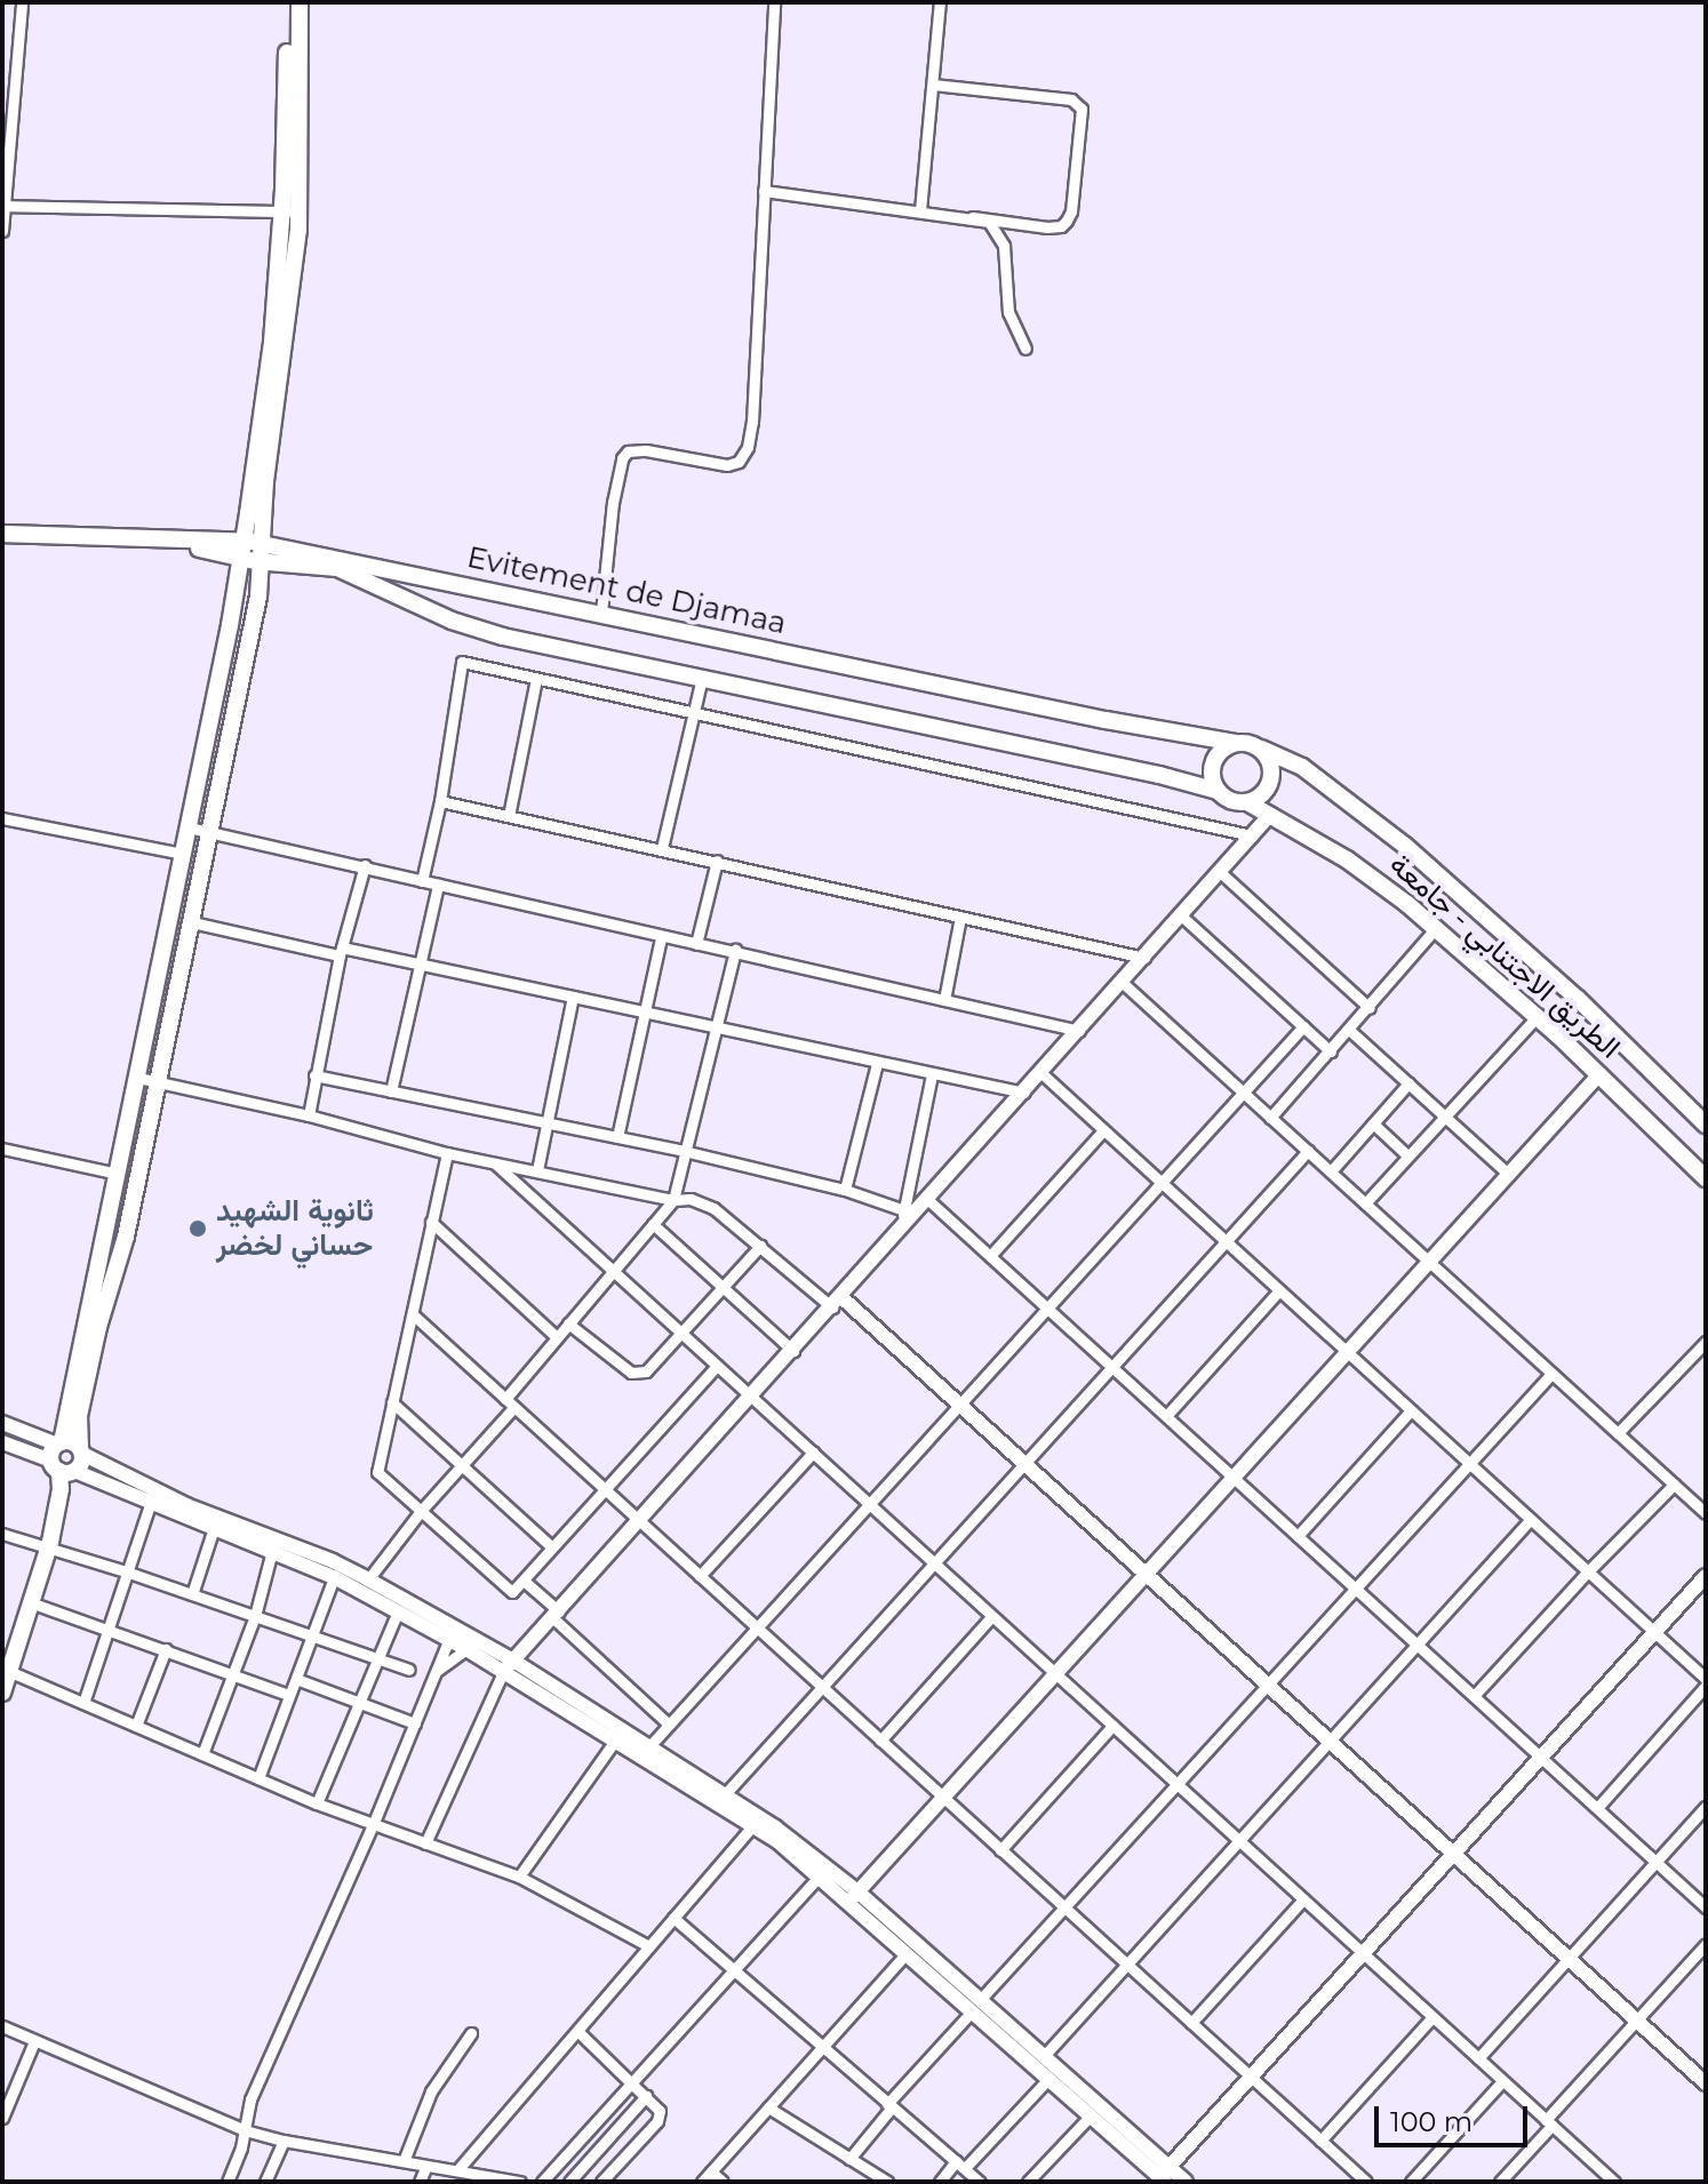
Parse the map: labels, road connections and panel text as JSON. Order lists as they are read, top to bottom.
{
  "streets": {
    "main road": ["Evitement de Djamaa", "الطريق الاجتنابي - جامعة"]
  },
  "crossings": [
    ["Evitement de Djamaa", "الطريق الاجتنابي - جامعة"]
  ],
  "places": ["ثانوية الشهيد حساني لخضر"],
  "scale_bar": "100 m"
}
